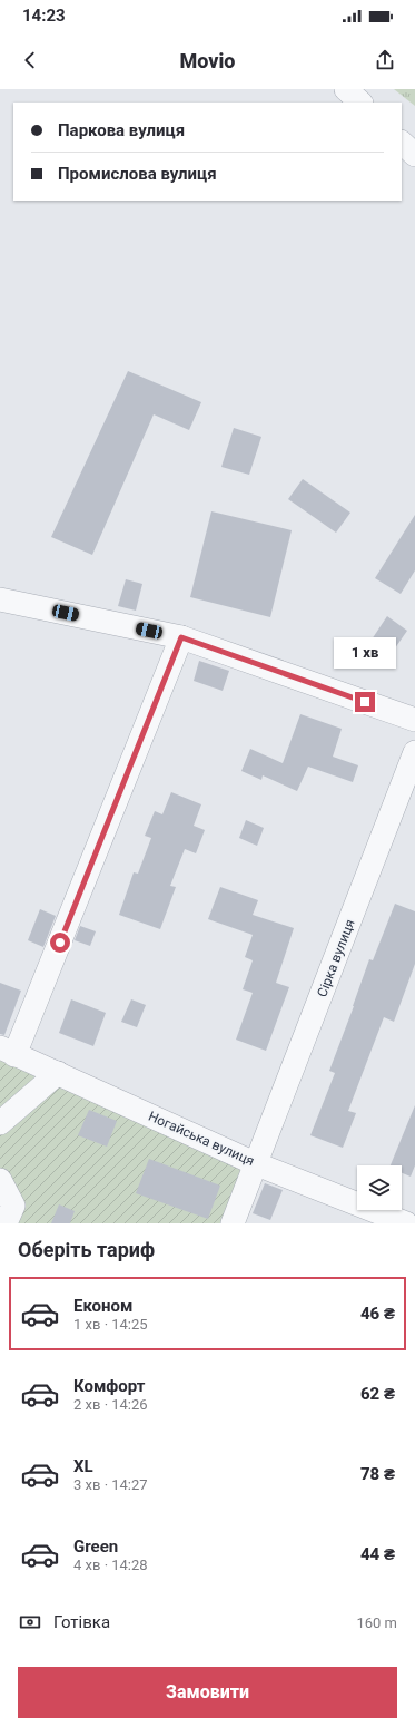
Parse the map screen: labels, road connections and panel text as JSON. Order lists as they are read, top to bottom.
{
  "streets": {
    "street": ["Сірка вулиця", "Ногайська вулиця"]
  },
  "crossings": [
    ["Сірка вулиця", "Ногайська вулиця"]
  ],
  "page": {
    "status": "14:23",
    "header": "Movio",
    "banner": ["Паркова вулиця", "Промислова вулиця"],
    "bubble": "1 хв",
    "heading": "Оберіть тариф",
    "list": [
      {
        "name": "Економ",
        "note": "1 хв · 14:25",
        "value": "46 ₴"
      },
      {
        "name": "Комфорт",
        "note": "2 хв · 14:26",
        "value": "62 ₴"
      },
      {
        "name": "XL",
        "note": "3 хв · 14:27",
        "value": "78 ₴"
      },
      {
        "name": "Green",
        "note": "4 хв · 14:28",
        "value": "44 ₴"
      }
    ],
    "pay": ["Готівка", "160 m"],
    "buttons": "Замовити"
  }
}
